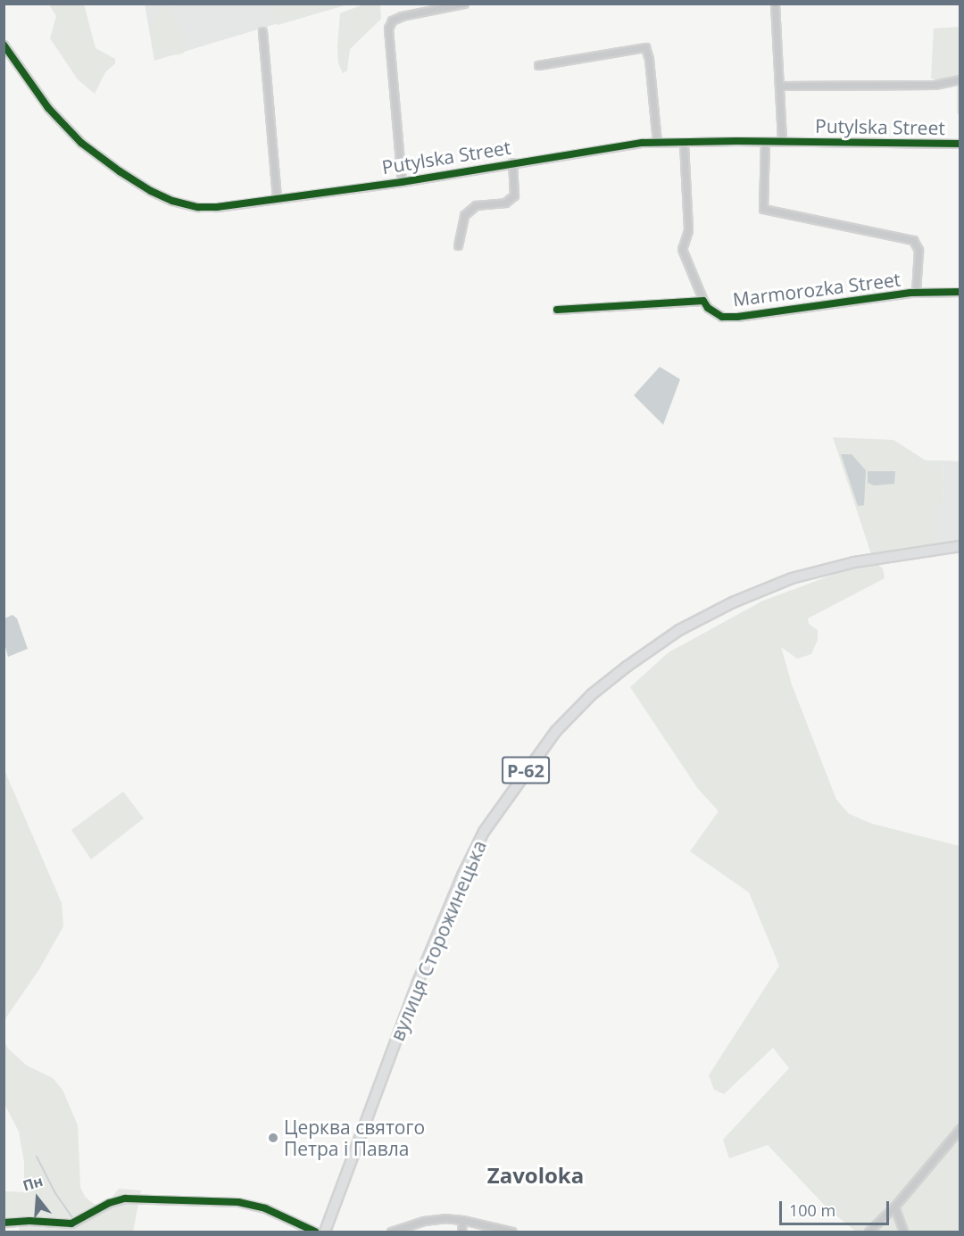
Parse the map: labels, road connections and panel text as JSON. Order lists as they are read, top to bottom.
{
  "streets": {
    "main road": ["Р-62", "вулиця Сторожинецька"],
    "street": ["Putylska Street", "Marmorozka Street"]
  },
  "districts": ["Zavoloka"],
  "places": ["Церква святого Петра і Павла"],
  "scale_bar": "100 m",
  "north": "top"
}
